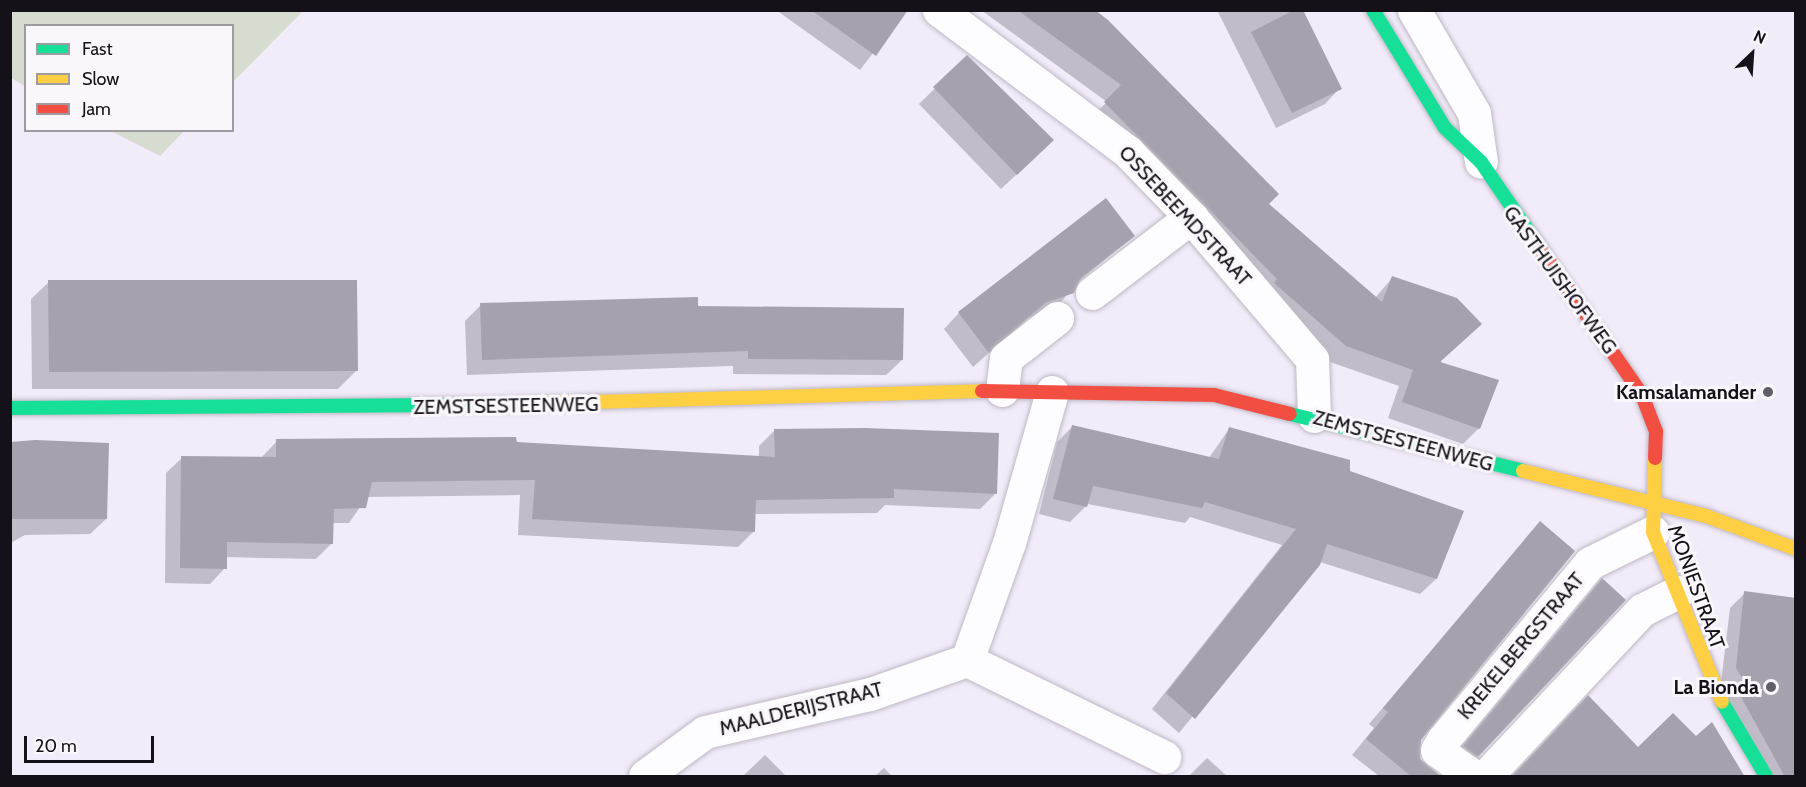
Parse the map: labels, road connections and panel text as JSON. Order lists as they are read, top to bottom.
{
  "streets": {
    "street": [
      "OSSEBEEMDSTRAAT",
      "GASTHUISHOFWEG",
      "ZEMSTSESTEENWEG",
      "MONIESTRAAT",
      "KREKELBERGSTRAAT",
      "MAALDERIJSTRAAT"
    ]
  },
  "crossings": [
    ["OSSEBEEMDSTRAAT", "ZEMSTSESTEENWEG"],
    ["GASTHUISHOFWEG", "ZEMSTSESTEENWEG"],
    ["GASTHUISHOFWEG", "MONIESTRAAT"],
    ["GASTHUISHOFWEG", "KREKELBERGSTRAAT"],
    ["ZEMSTSESTEENWEG", "MONIESTRAAT"],
    ["ZEMSTSESTEENWEG", "KREKELBERGSTRAAT"],
    ["MONIESTRAAT", "KREKELBERGSTRAAT"]
  ],
  "places": ["Kamsalamander", "La Bionda"],
  "legend": ["Fast", "Slow", "Jam"],
  "scale_bar": "20 m",
  "north": "top right"
}
